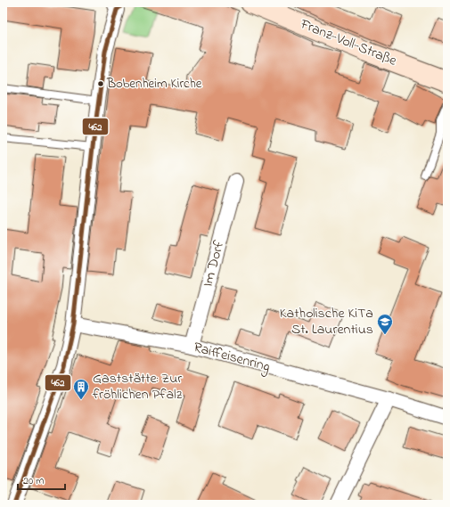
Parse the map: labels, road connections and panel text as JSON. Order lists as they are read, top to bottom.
{
  "streets": {
    "main road": ["Franz-Voll-Straße"],
    "street": ["Im Dorf", "Raiffeisenring"]
  },
  "crossings": [
    ["Im Dorf", "Raiffeisenring"]
  ],
  "places": {
    "other": ["Bobenheim Kirche"],
    "school or university": ["Katholische KiTa St. Laurentius"],
    "building": ["Gaststätte: Zur fröhlichen Pfalz"]
  },
  "lines": ["transit line 462"],
  "scale_bar": "20 m"
}
